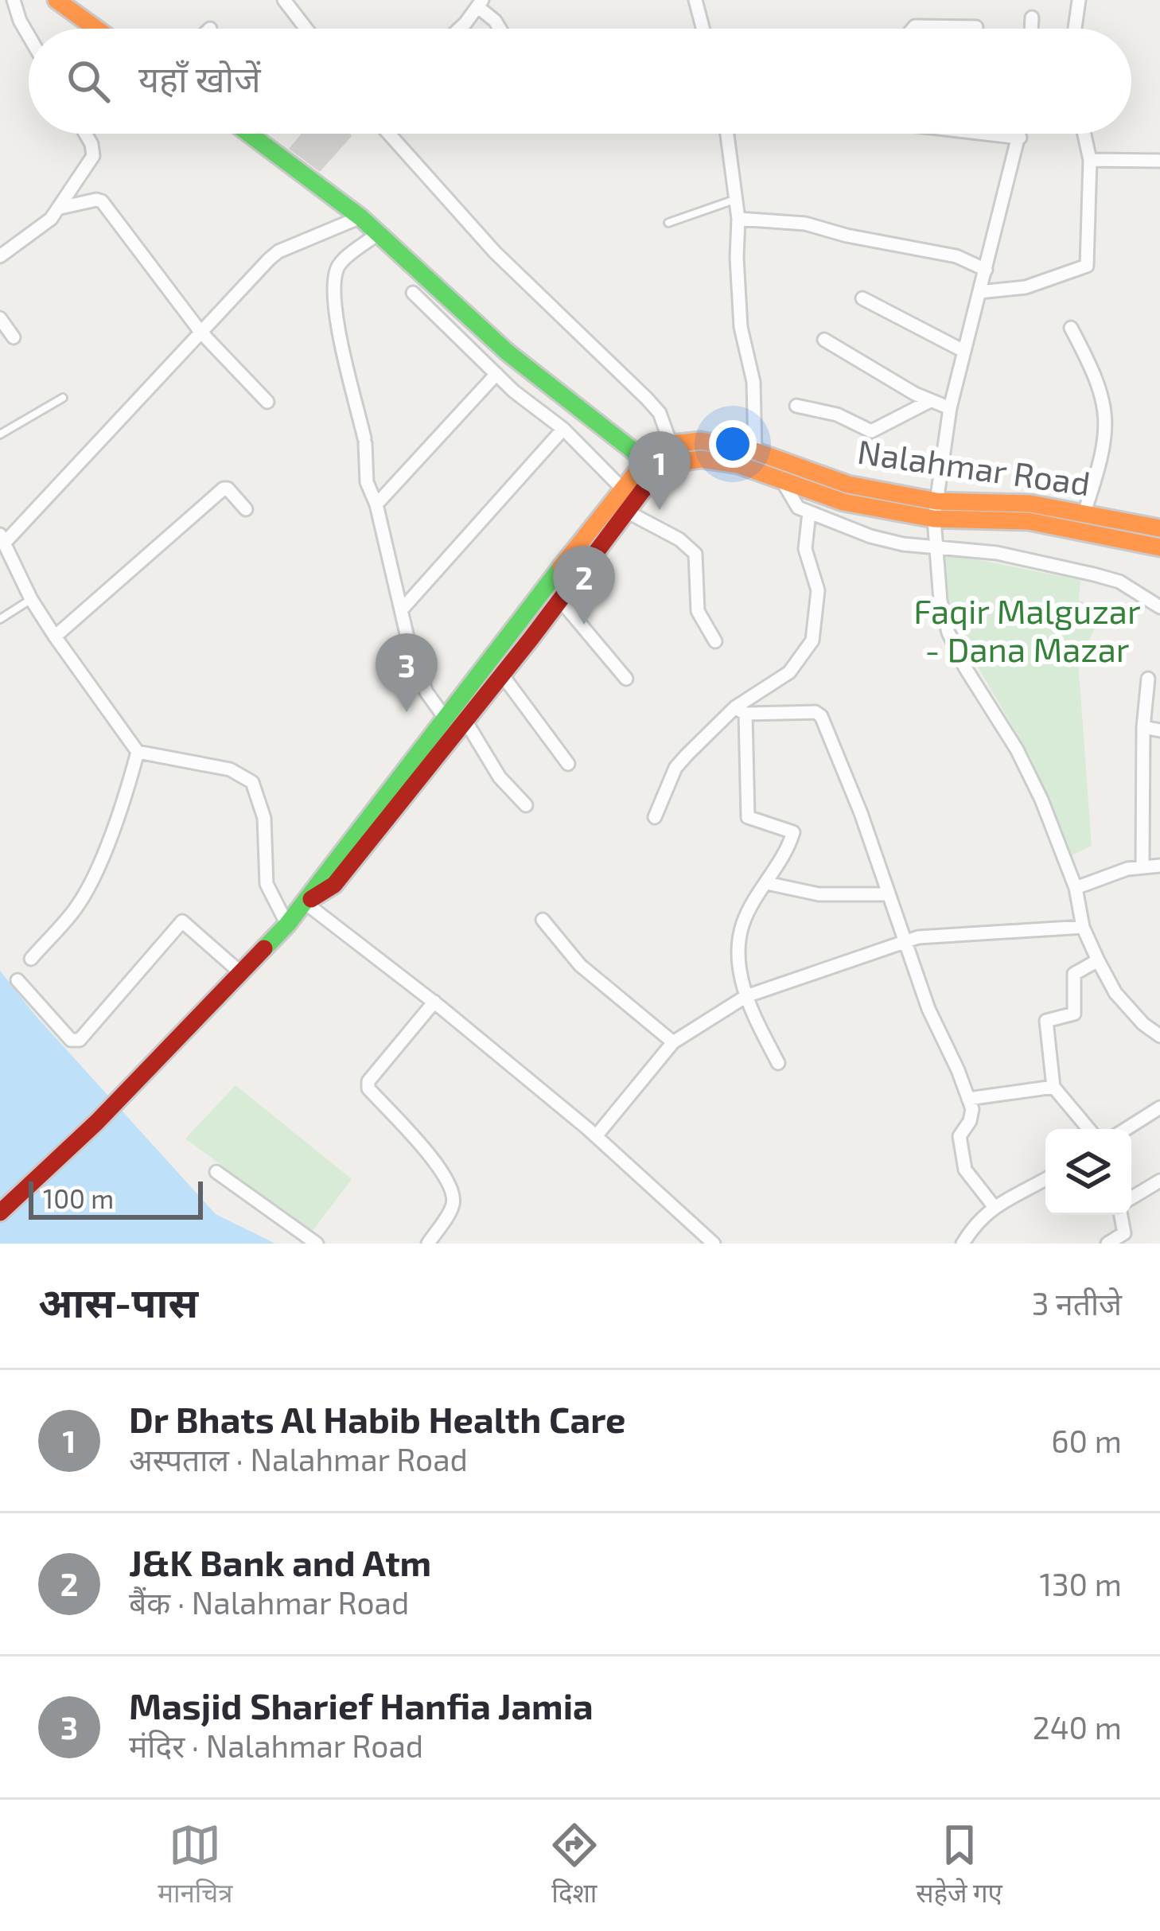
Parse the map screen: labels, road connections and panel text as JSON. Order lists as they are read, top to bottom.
{
  "streets": {
    "main road": ["Nalahmar Road"]
  },
  "parks": ["Faqir Malguzar - Dana Mazar"],
  "scale_bar": "100 m",
  "page": {
    "search": "यहाँ खोजें",
    "pins": ["1", "2", "3"],
    "scale": "100 m",
    "heading": ["आस-पास", "3 नतीजे"],
    "list": [
      {
        "mark": "1",
        "name": "Dr Bhats Al Habib Health Care",
        "note": "अस्पताल · Nalahmar Road",
        "value": "60 m"
      },
      {
        "mark": "2",
        "name": "J&K Bank and Atm",
        "note": "बैंक · Nalahmar Road",
        "value": "130 m"
      },
      {
        "mark": "3",
        "name": "Masjid Sharief Hanfia Jamia",
        "note": "मंदिर · Nalahmar Road",
        "value": "240 m"
      }
    ],
    "nav": ["मानचित्र", "दिशा", "सहेजे गए"]
  }
}
